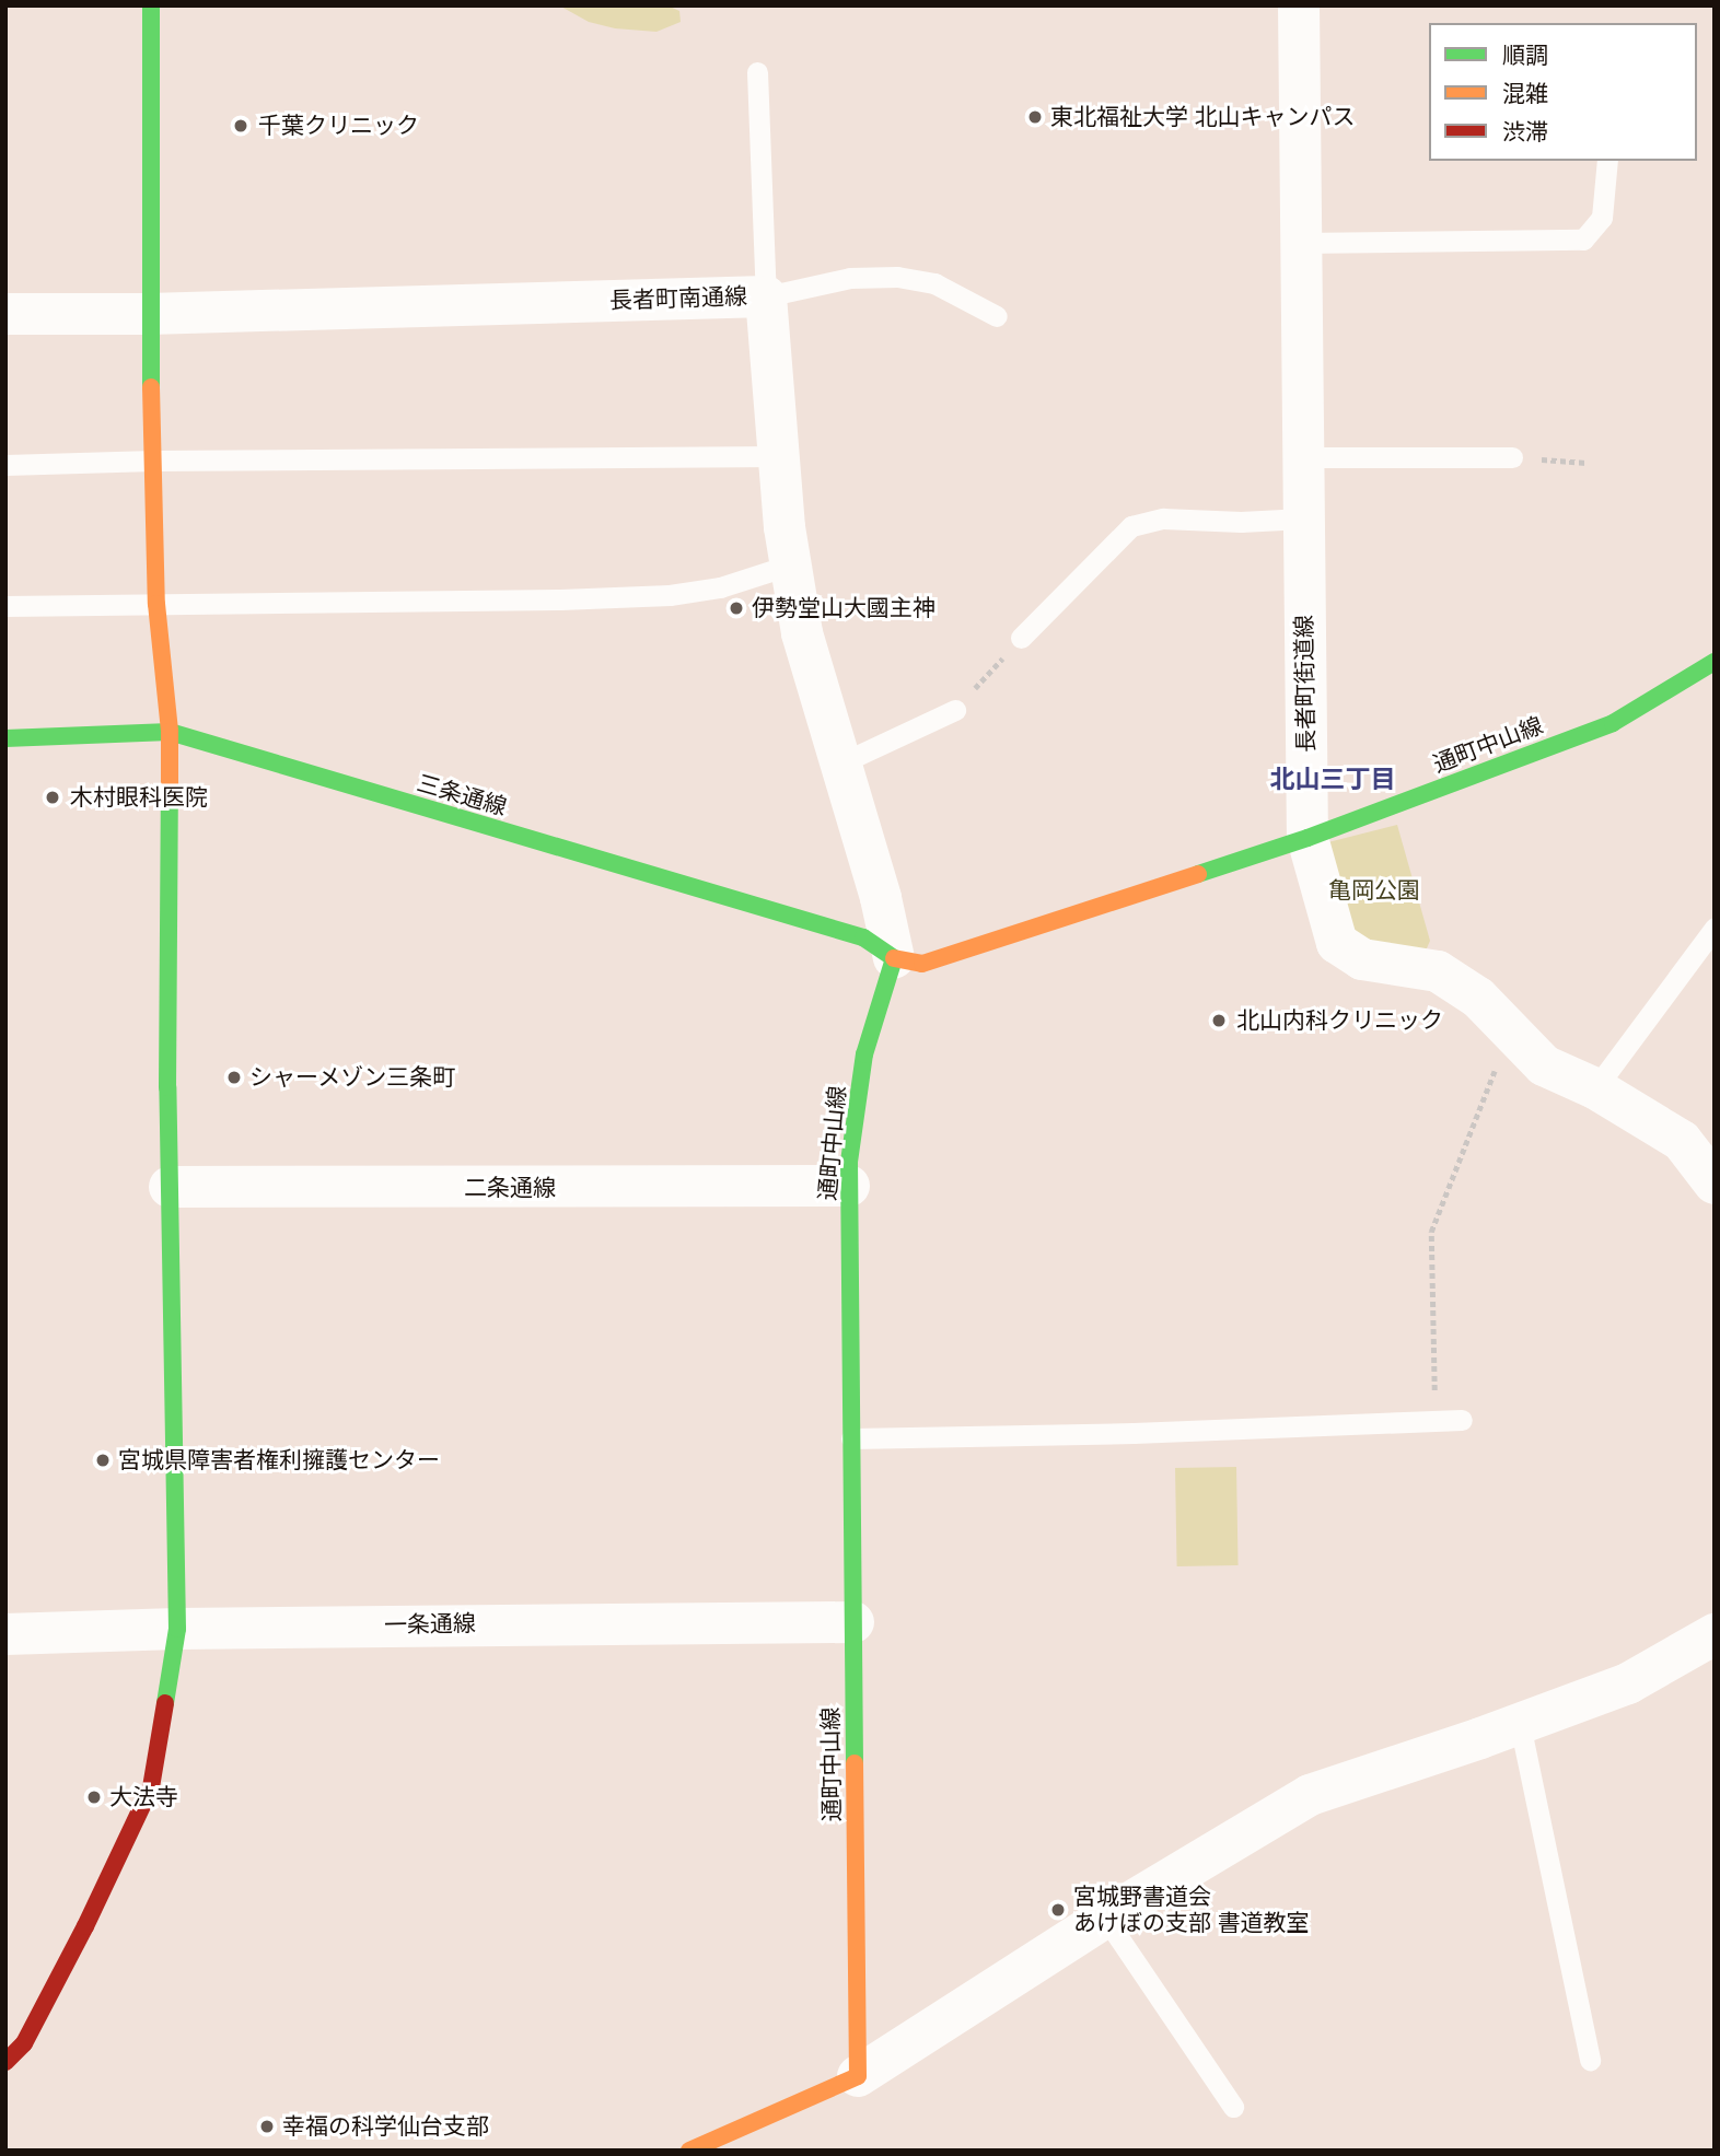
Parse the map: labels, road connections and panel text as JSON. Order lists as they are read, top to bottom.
{
  "streets": {
    "street": [
      "長者町南通線",
      "長者町街道線",
      "通町中山線",
      "三条通線",
      "二条通線",
      "一条通線"
    ]
  },
  "crossings": [
    ["長者町南通線", "通町中山線"],
    ["長者町南通線", "三条通線"],
    ["長者町街道線", "通町中山線"],
    ["通町中山線", "三条通線"],
    ["通町中山線", "二条通線"],
    ["通町中山線", "一条通線"]
  ],
  "districts": ["北山三丁目"],
  "parks": ["亀岡公園"],
  "places": [
    "東北福祉大学 北山キャンパス",
    "千葉クリニック",
    "伊勢堂山大國主神",
    "木村眼科医院",
    "北山内科クリニック",
    "シャーメゾン三条町",
    "宮城県障害者権利擁護センター",
    "大法寺",
    "宮城野書道会 あけぼの支部 書道教室",
    "幸福の科学仙台支部"
  ],
  "legend": ["順調", "混雑", "渋滞"]
}
